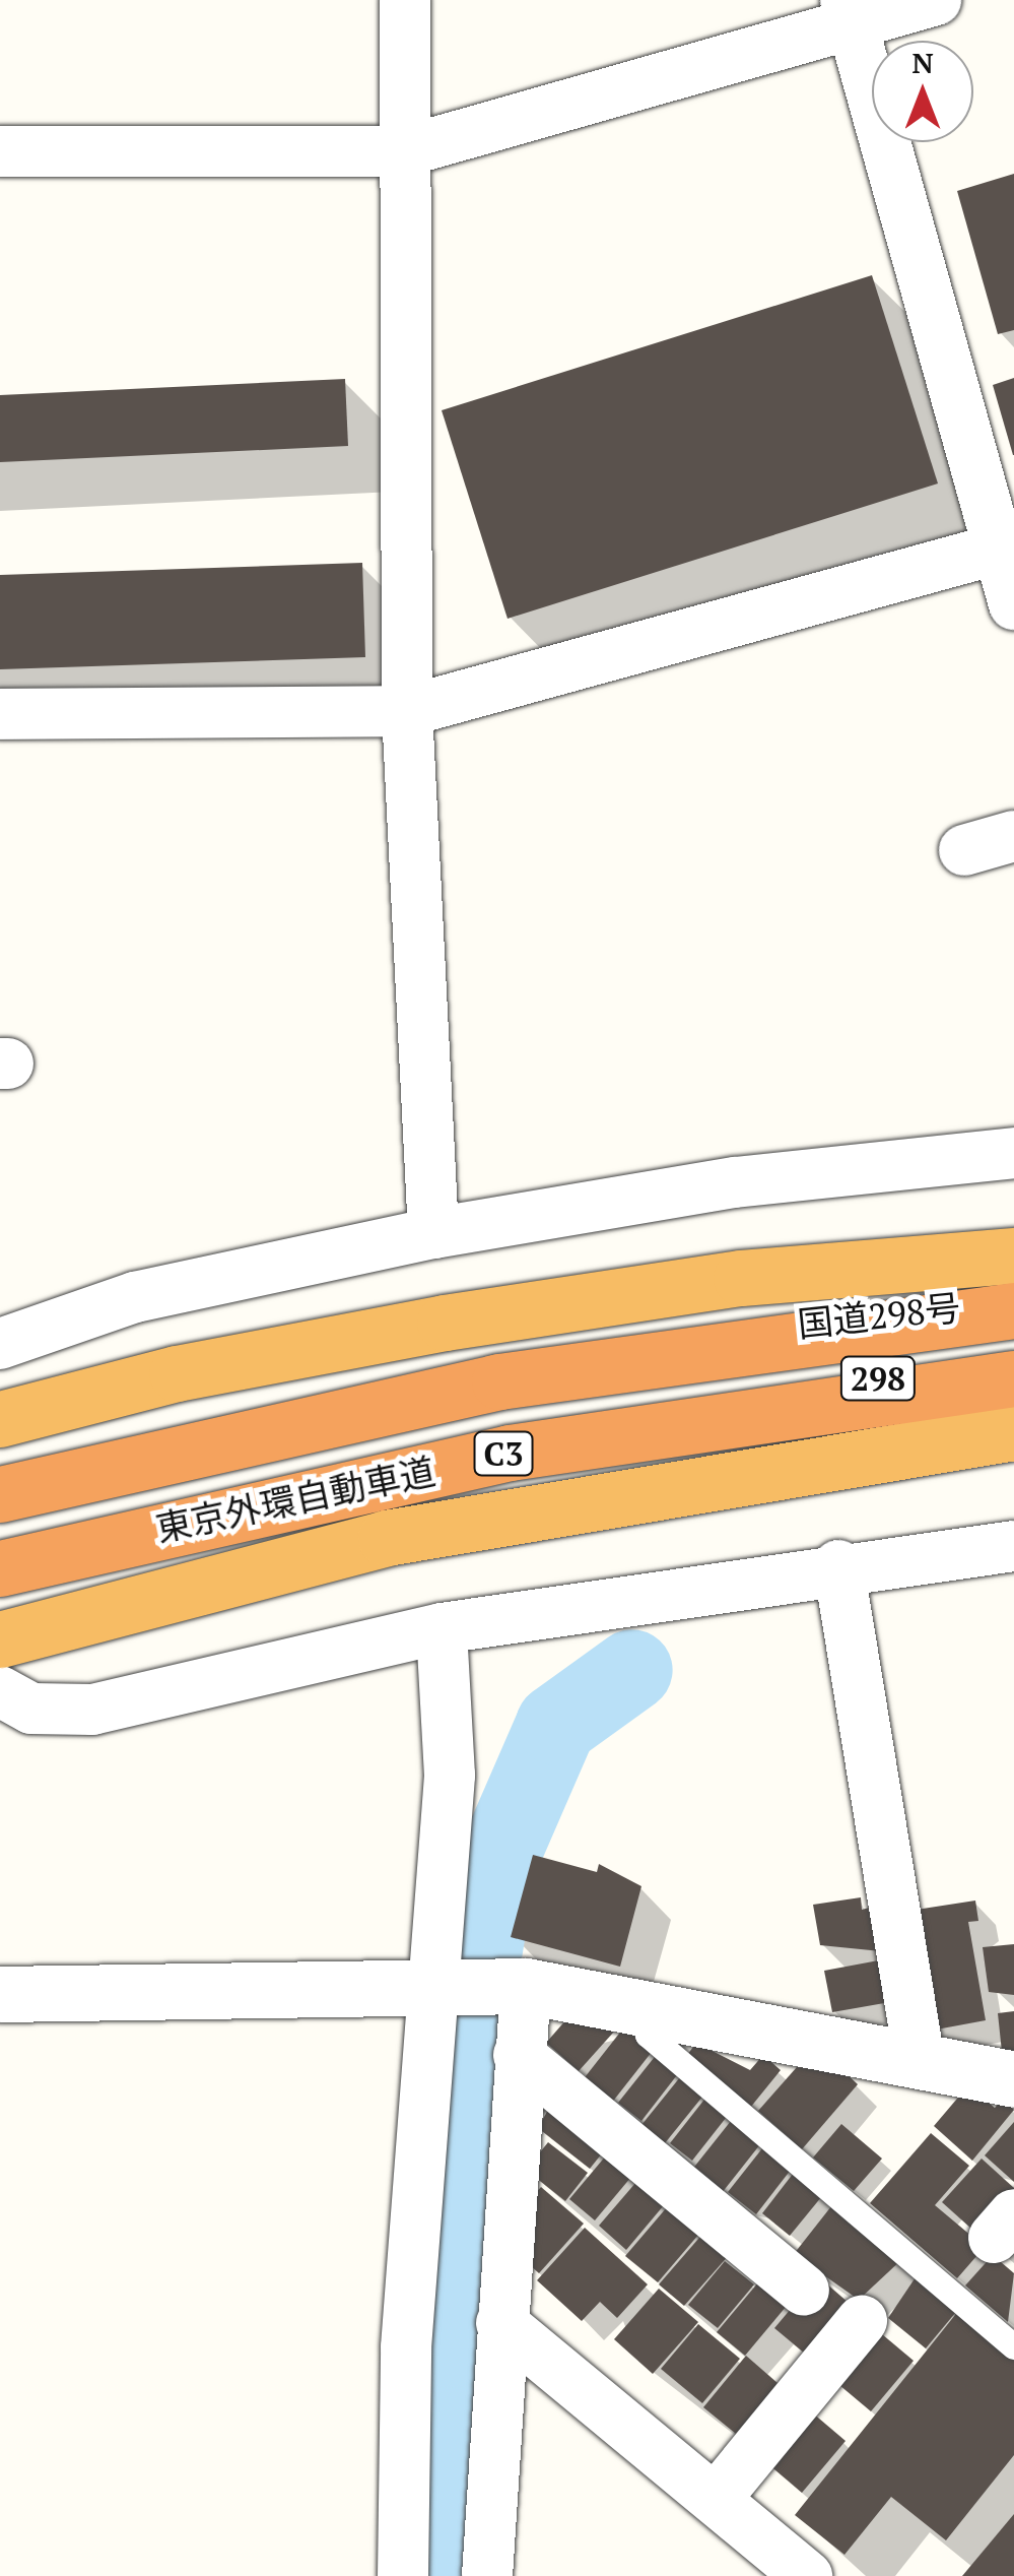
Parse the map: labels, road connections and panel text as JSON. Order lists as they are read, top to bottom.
{
  "streets": {
    "highway": [
      "国道298号",
      "298",
      "C3",
      "東京外環自動車道"
    ]
  },
  "north": "top"
}
